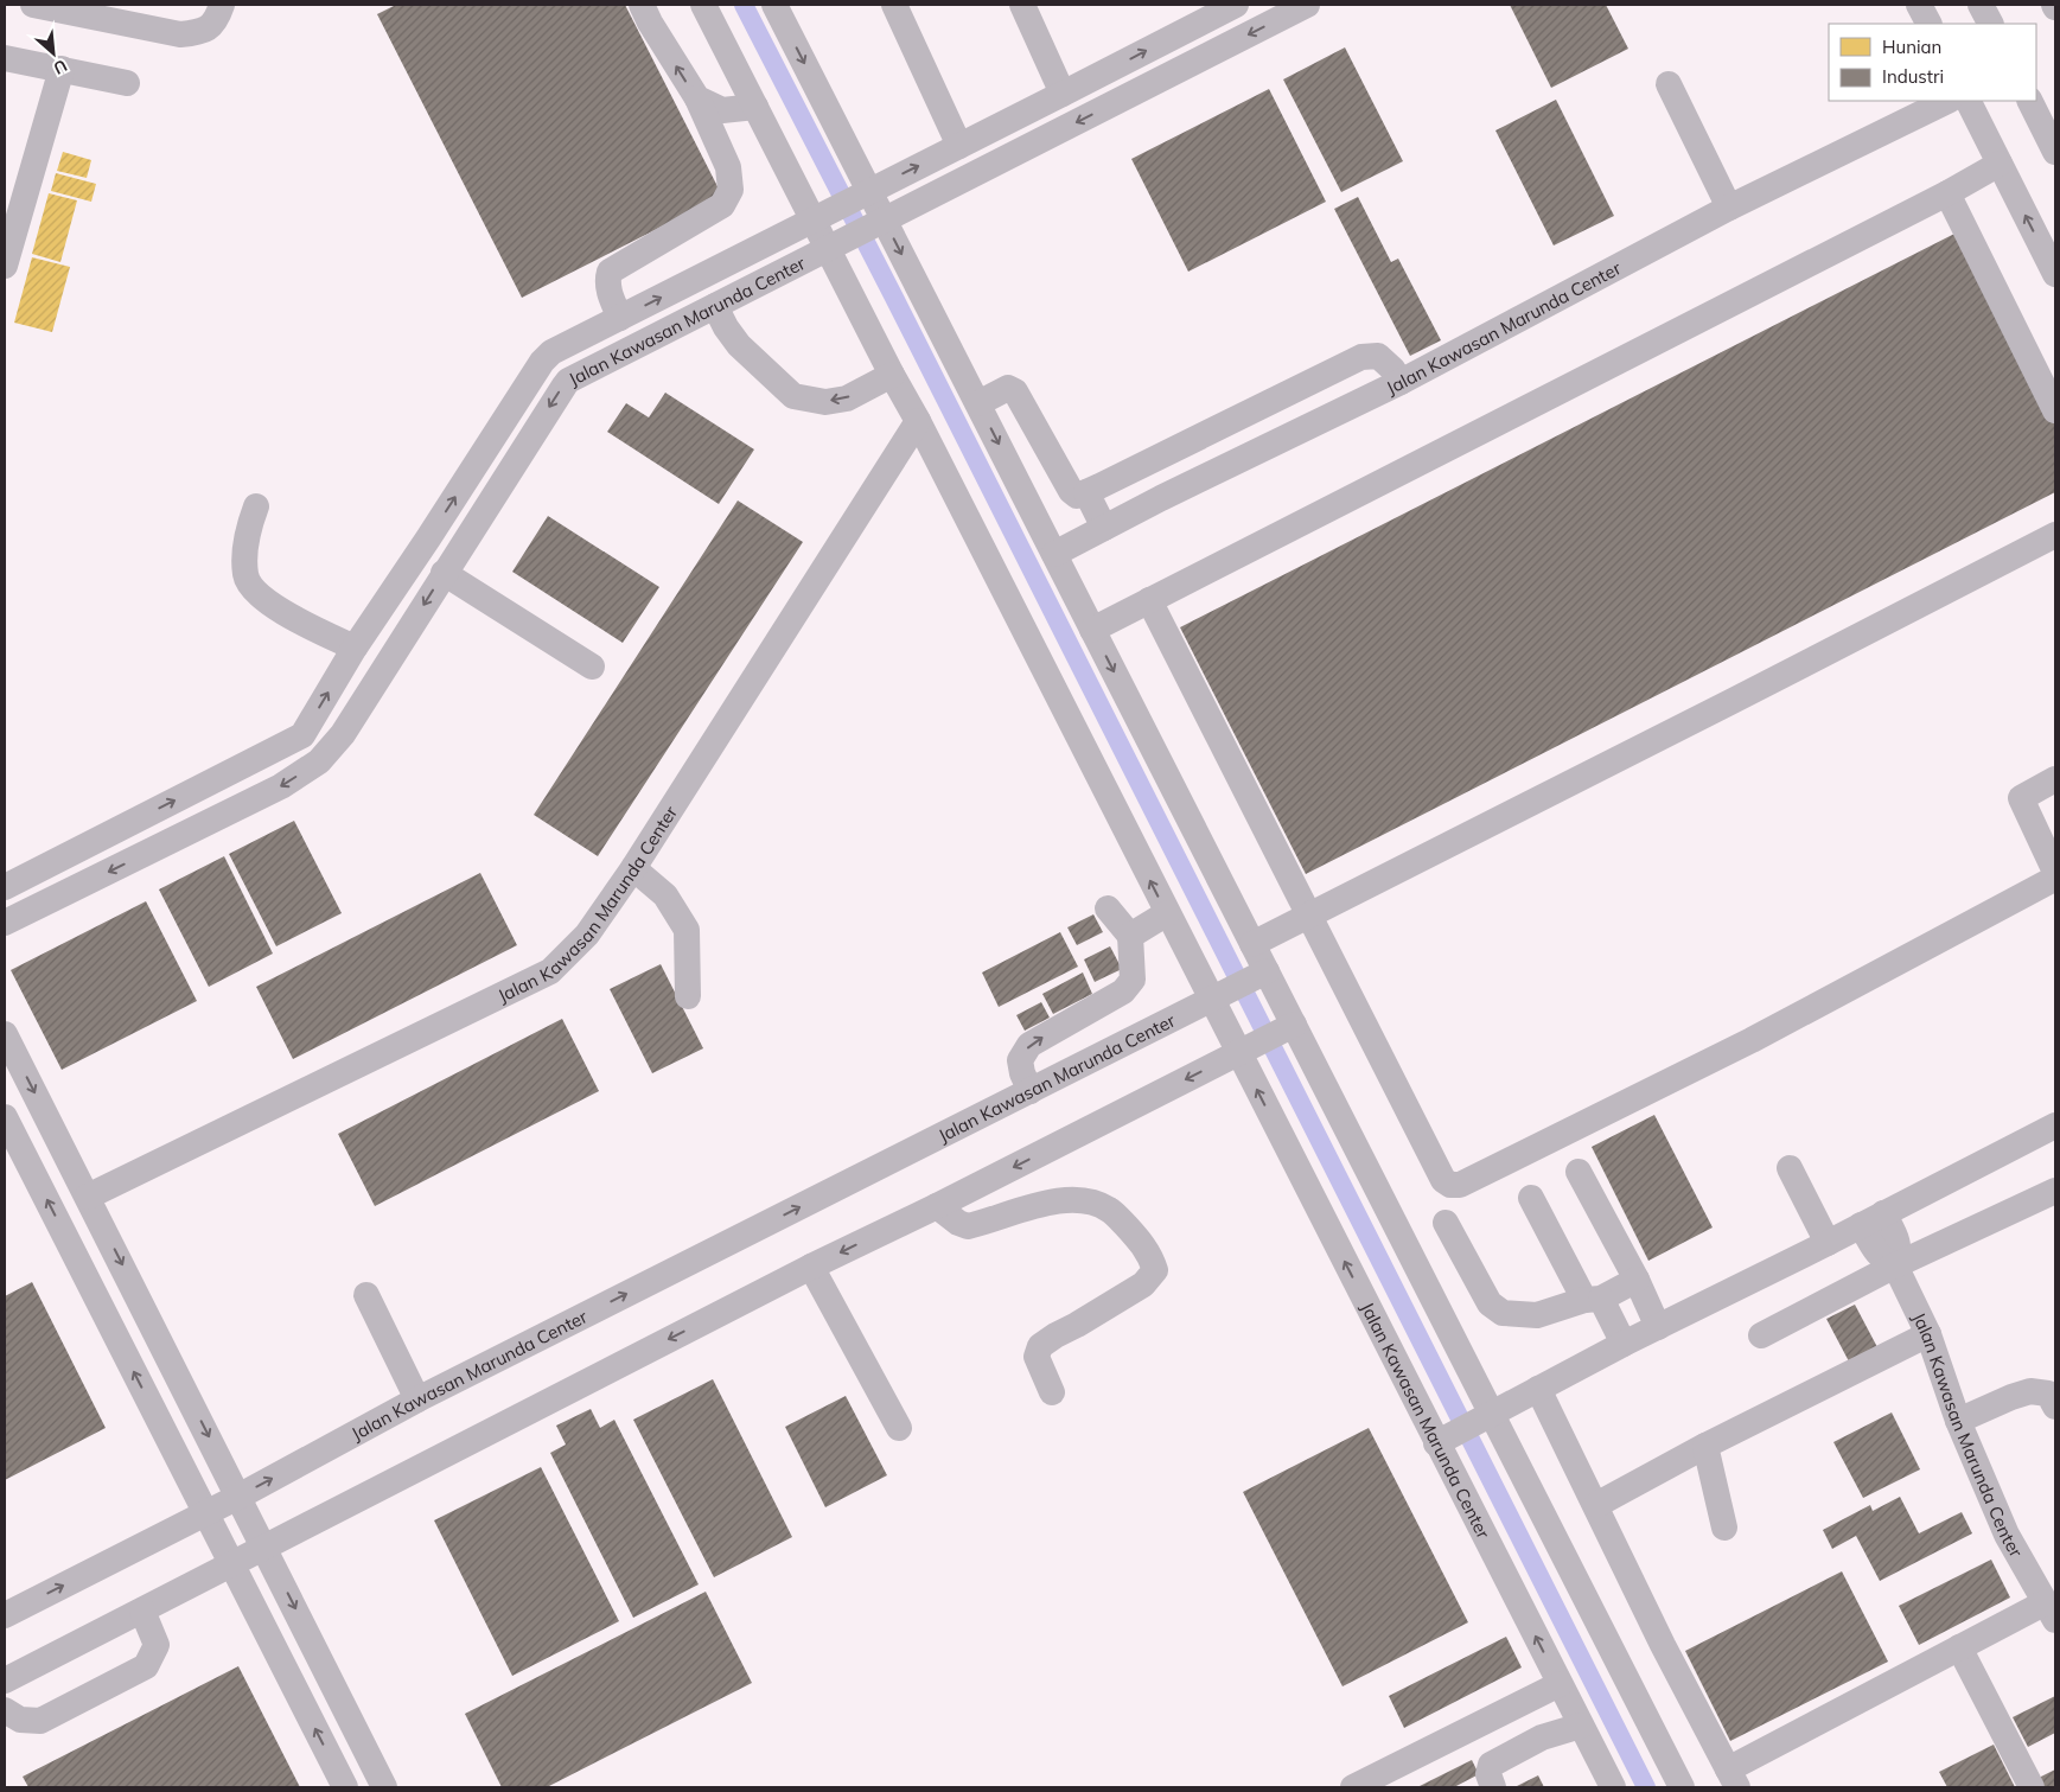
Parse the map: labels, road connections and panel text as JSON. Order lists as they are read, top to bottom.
{
  "streets": {
    "street": ["Jalan Kawasan Marunda Center"]
  },
  "legend": ["Hunian", "Industri"],
  "north": "bottom right"
}
